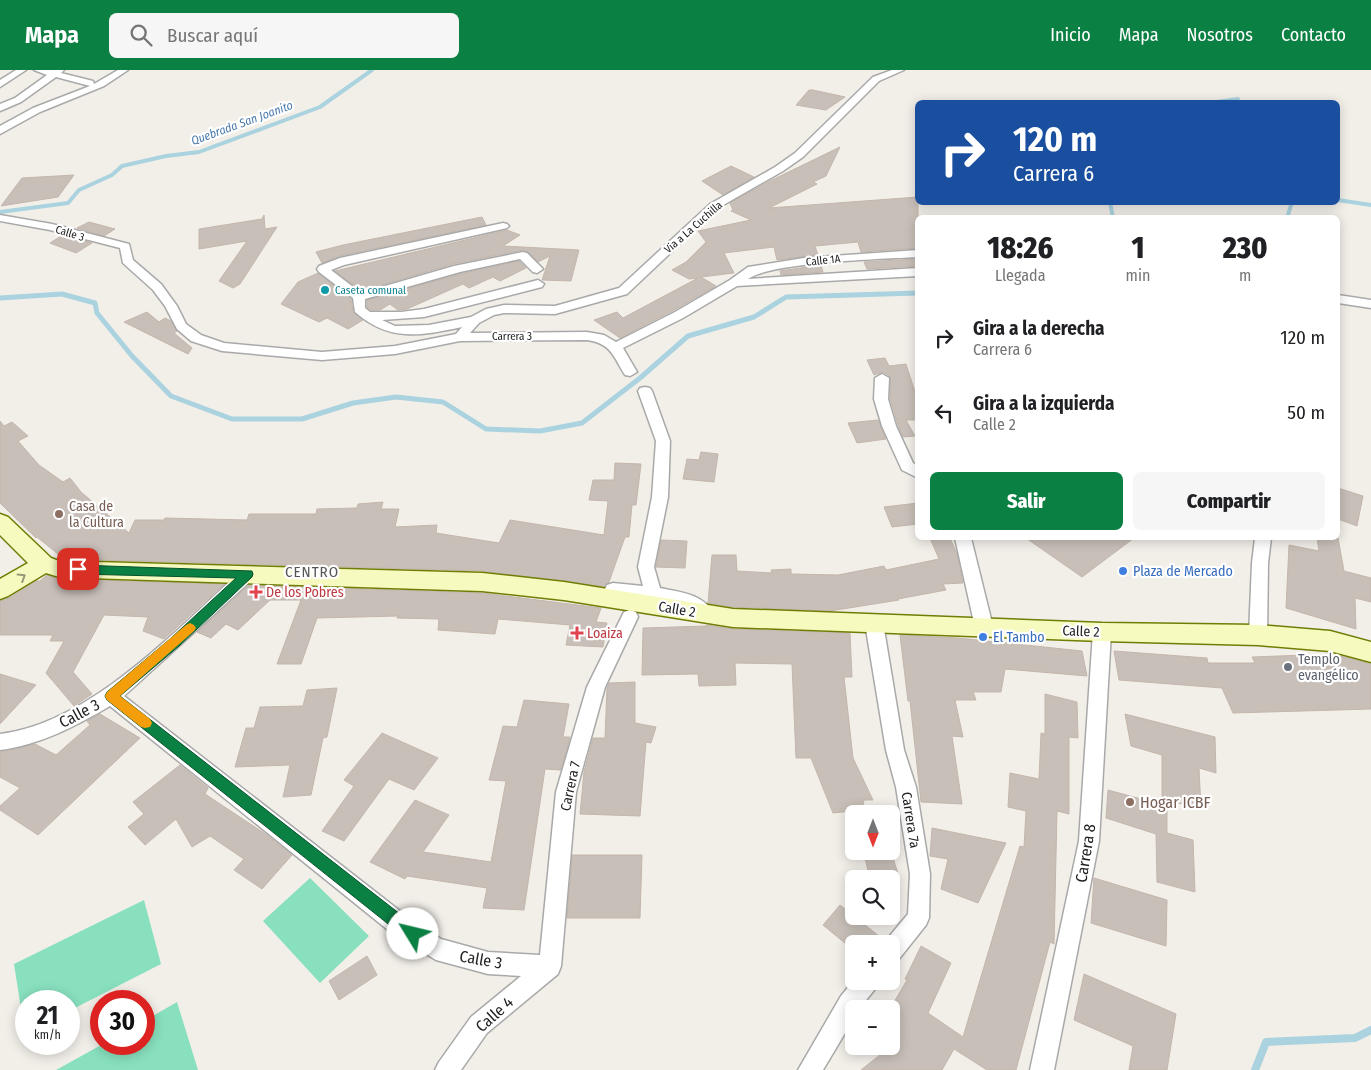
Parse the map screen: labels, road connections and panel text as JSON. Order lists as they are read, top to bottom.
{
  "streets": {
    "street": [
      "Via a La Cuchilla",
      "Calle 3",
      "Calle 1A",
      "Carrera 3",
      "Calle 2",
      "Carrera 7",
      "Carrera 7a",
      "Carrera 8",
      "Calle 4"
    ]
  },
  "crossings": [
    ["Calle 3", "Carrera 3"],
    ["Calle 3", "Carrera 7"],
    ["Calle 3", "Calle 4"],
    ["Calle 2", "Carrera 7a"],
    ["Calle 2", "Carrera 8"],
    ["Carrera 7", "Calle 4"]
  ],
  "districts": ["CENTRO"],
  "water": ["Quebrada San Joanito"],
  "places": {
    "other": [
      "Caseta comunal",
      "Casa de la Cultura",
      "Plaza de Mercado",
      "El Tambo",
      "Templo evangélico",
      "Hogar ICBF"
    ],
    "health": ["De los Pobres", "Loaiza"]
  },
  "north": "bottom",
  "page": {
    "header": "Mapa",
    "search": "Buscar aquí",
    "nav": [
      "Inicio",
      "Mapa",
      "Nosotros",
      "Contacto"
    ],
    "turn": ["120 m", "Carrera 6"],
    "eta": [
      "18:26",
      "Llegada",
      "1",
      "min",
      "230",
      "m"
    ],
    "list": [
      {
        "name": "Gira a la derecha",
        "note": "Carrera 6",
        "value": "120 m"
      },
      {
        "name": "Gira a la izquierda",
        "note": "Calle 2",
        "value": "50 m"
      }
    ],
    "buttons": ["Salir", "Compartir"],
    "map_buttons": ["+", "−"],
    "speed": "21 km/h",
    "limit": "30"
  }
}
